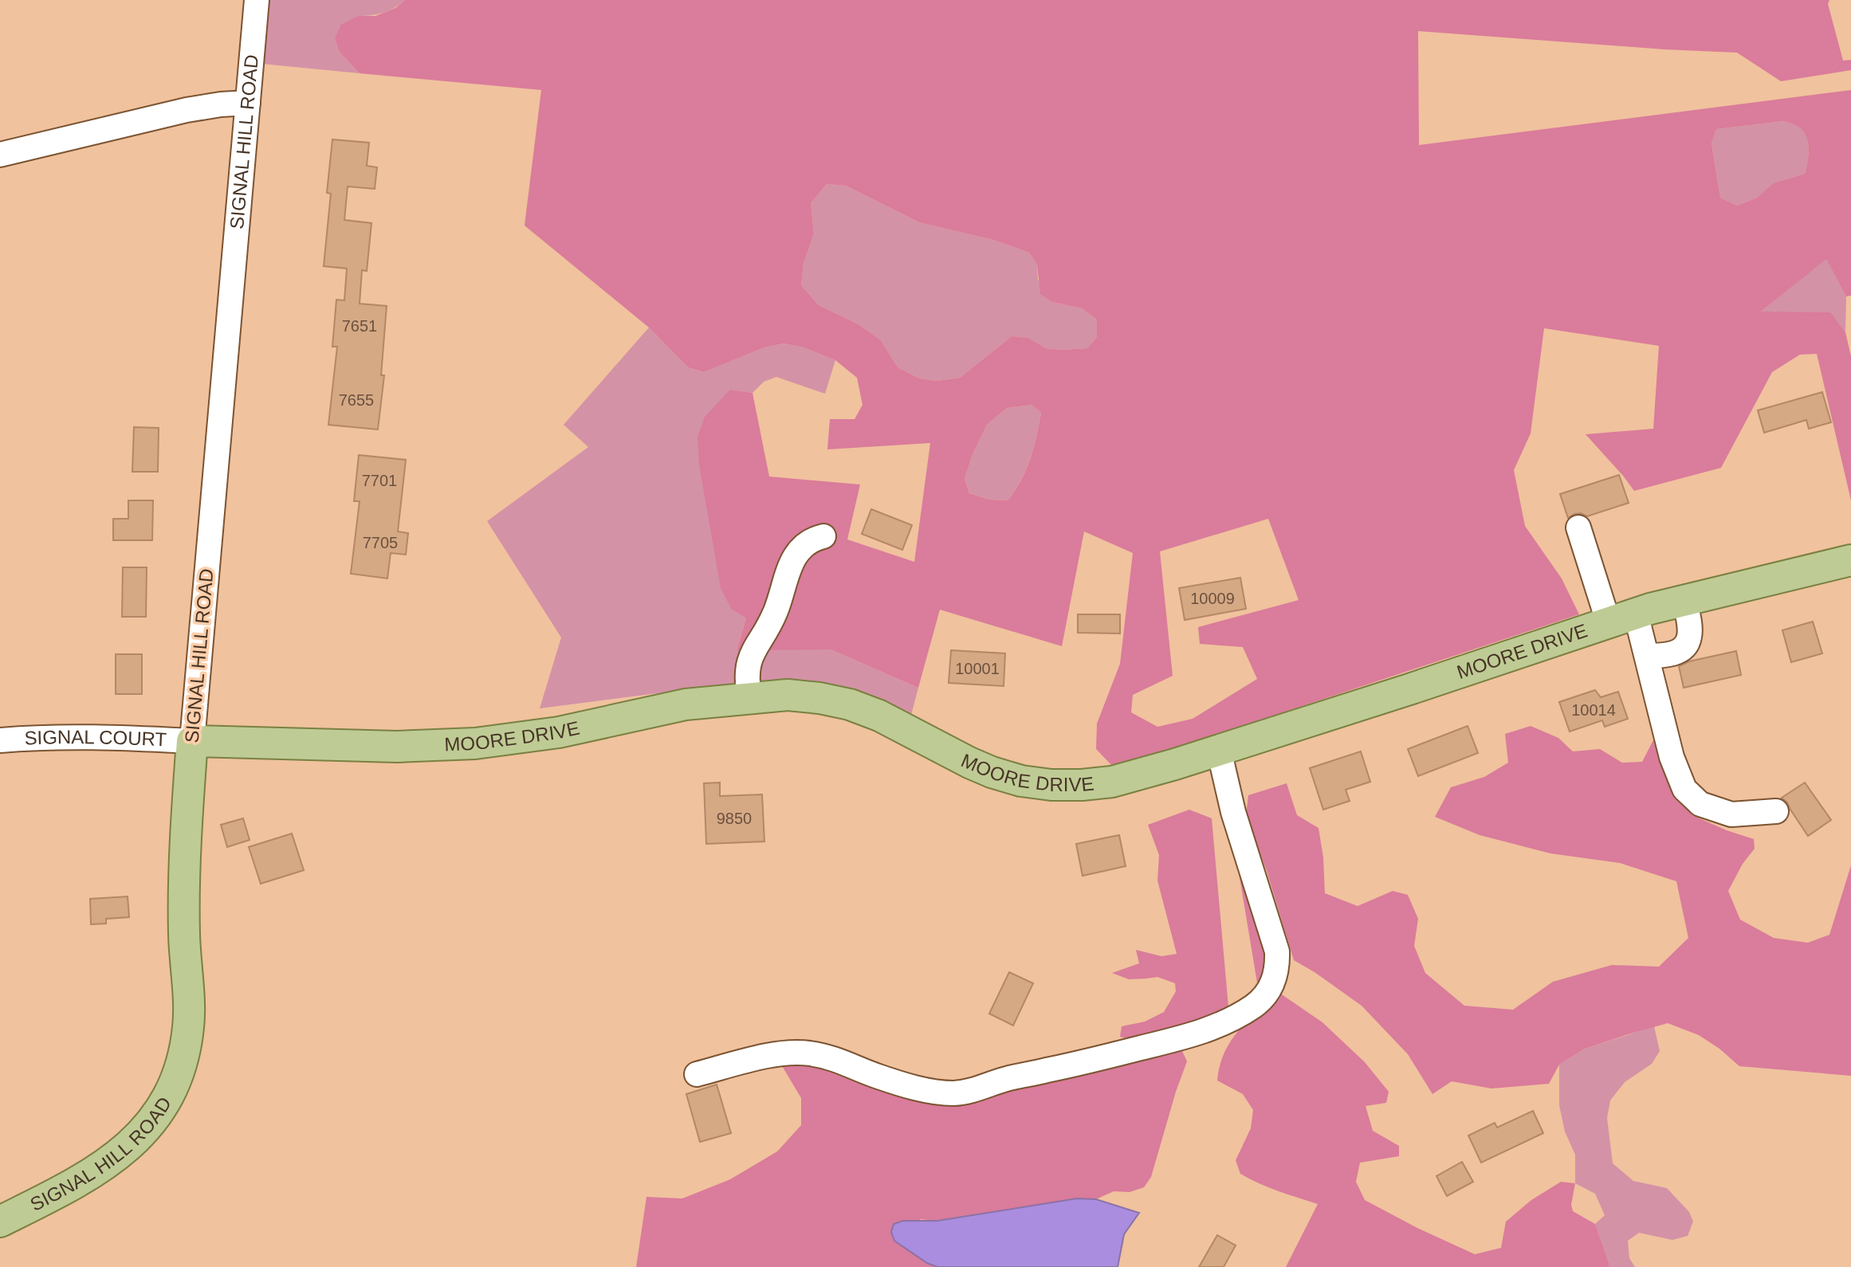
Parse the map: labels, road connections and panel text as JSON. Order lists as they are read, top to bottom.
{
  "streets": {
    "main road": ["SIGNAL HILL ROAD", "MOORE DRIVE"],
    "street": ["SIGNAL COURT"]
  },
  "crossings": [
    ["SIGNAL HILL ROAD", "MOORE DRIVE"],
    ["SIGNAL HILL ROAD", "SIGNAL COURT"],
    ["MOORE DRIVE", "SIGNAL COURT"]
  ],
  "house_numbers": [
    "7651",
    "7655",
    "7701",
    "7705",
    "10009",
    "10001",
    "10014",
    "9850"
  ]
}
